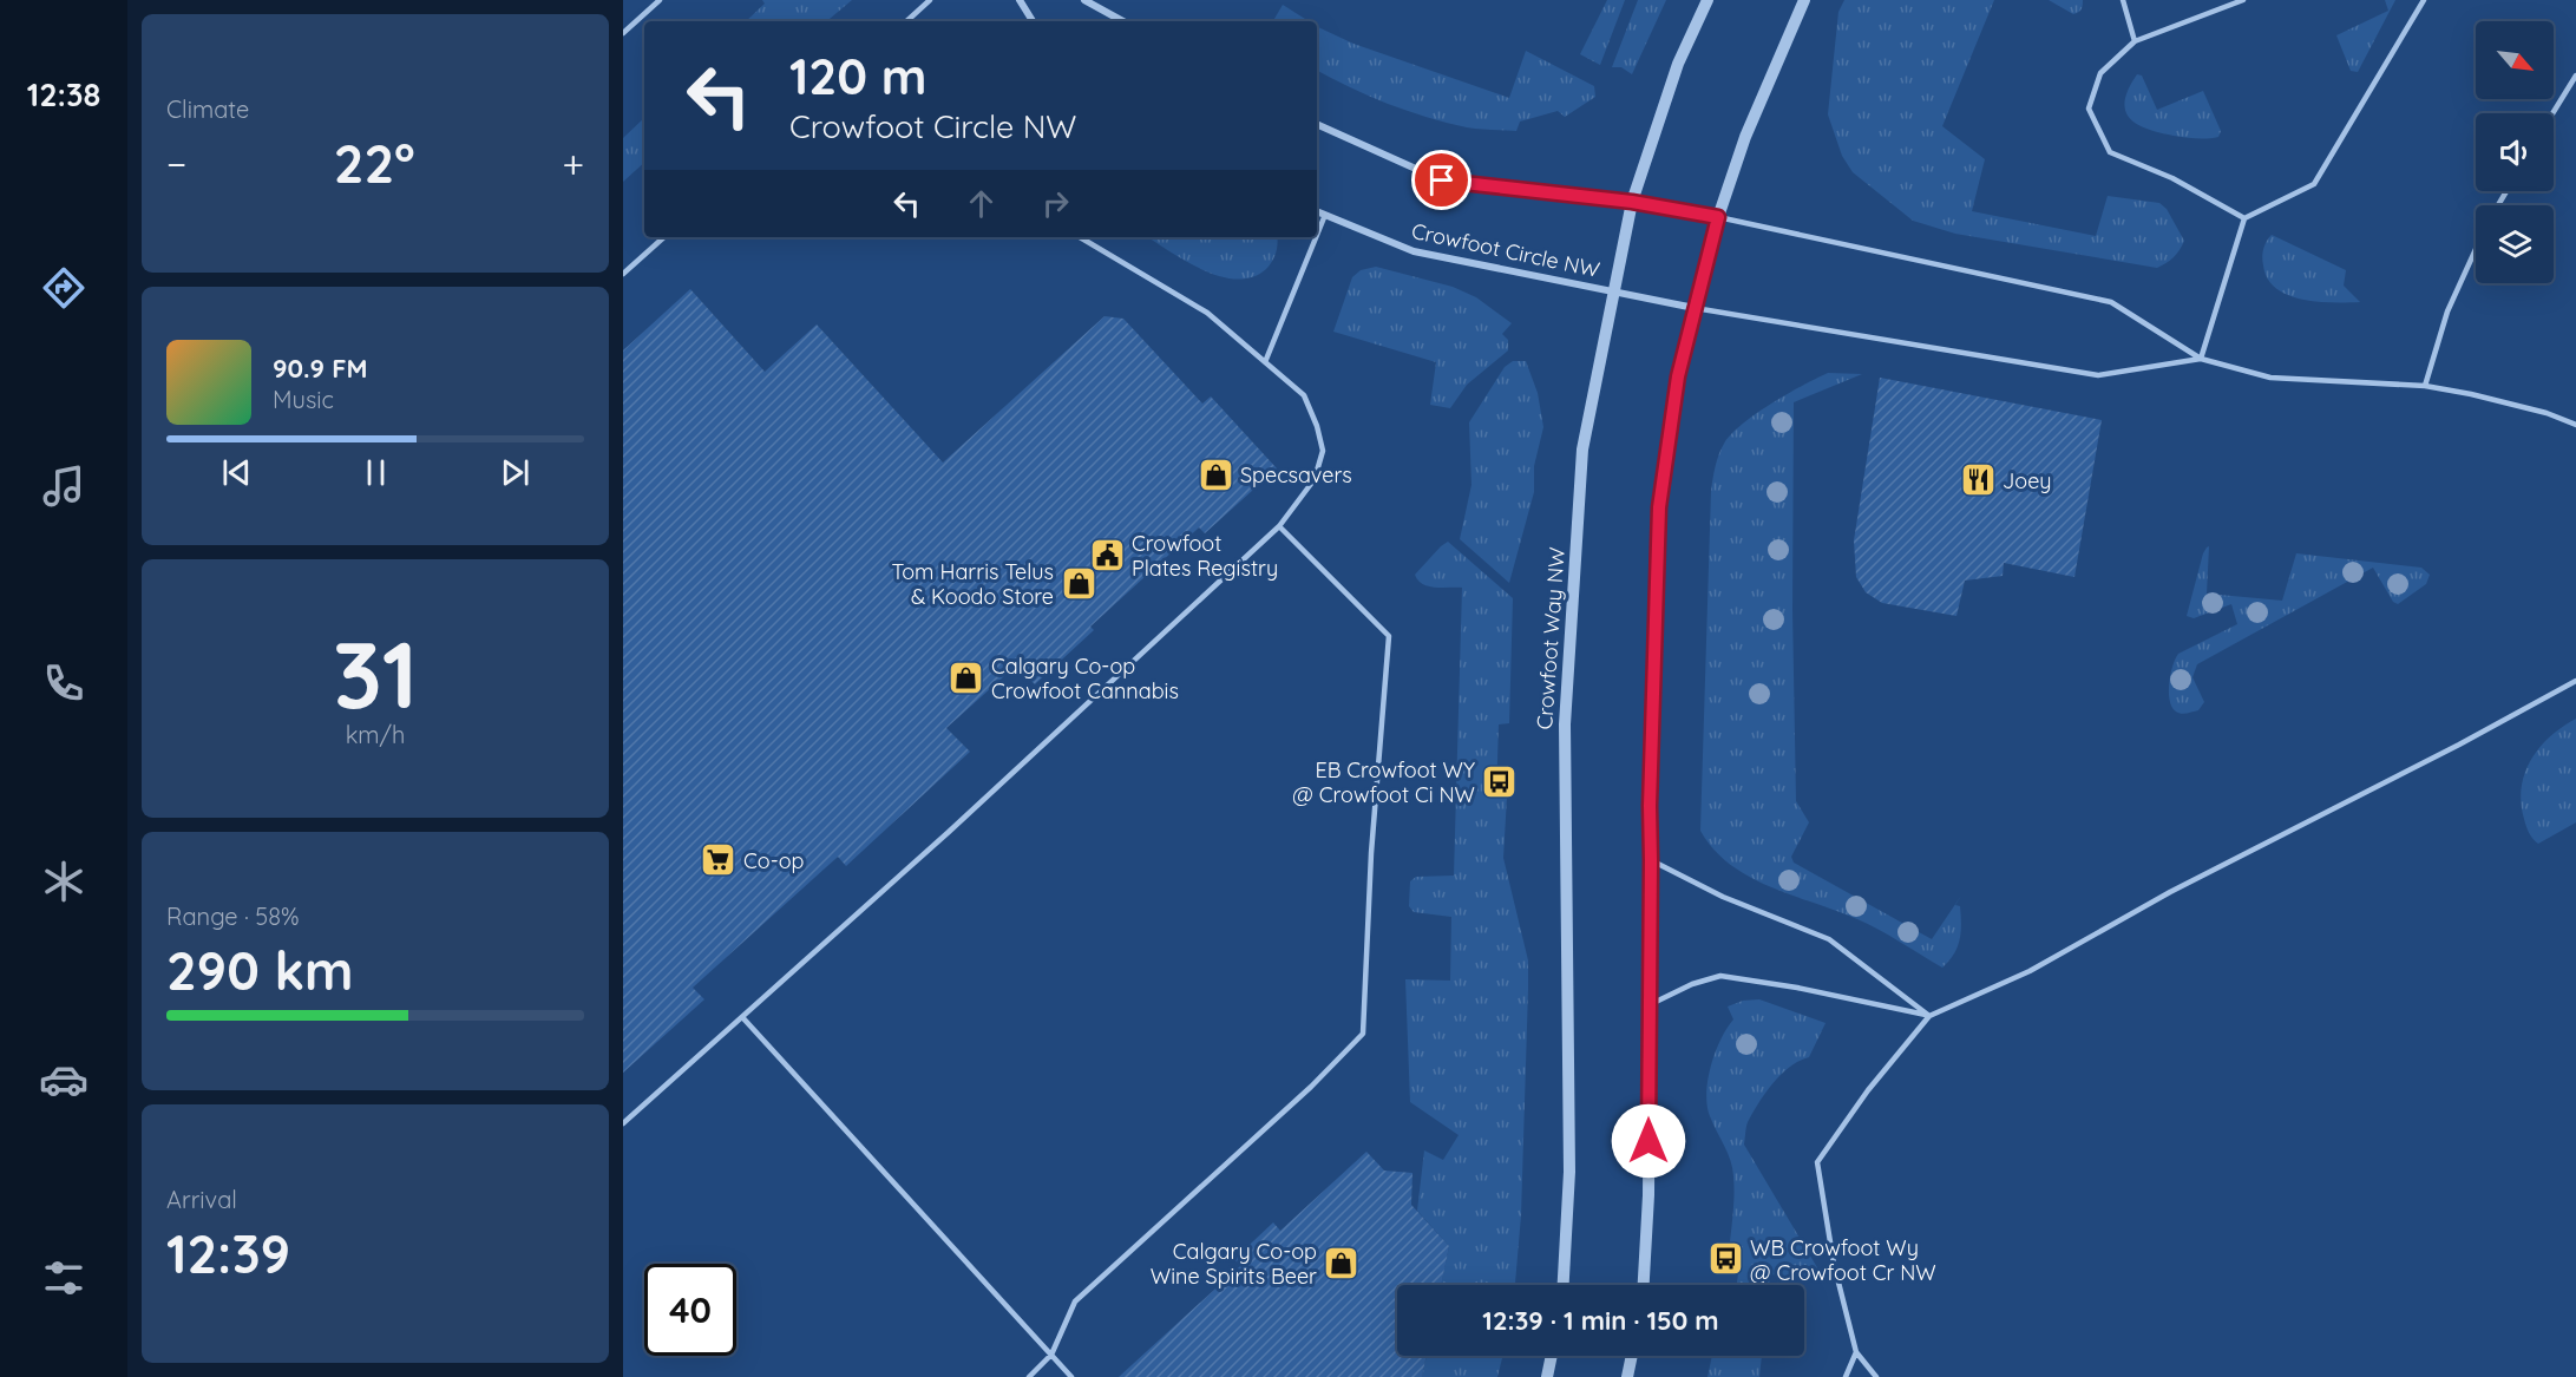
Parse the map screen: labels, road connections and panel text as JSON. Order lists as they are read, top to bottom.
{
  "streets": {
    "street": ["Crowfoot Circle NW", "Crowfoot Way NW"]
  },
  "crossings": [
    ["Crowfoot Circle NW", "Crowfoot Way NW"]
  ],
  "places": {
    "shop": [
      "Specsavers",
      "Tom Harris Telus & Koodo Store",
      "Calgary Co-op Crowfoot Cannabis",
      "Calgary Co-op Wine Spirits Beer"
    ],
    "restaurant": ["Joey"],
    "public building": ["Crowfoot Plates Registry"],
    "bus stop": ["EB Crowfoot WY @ Crowfoot Ci NW", "WB Crowfoot Wy @ Crowfoot Cr NW"],
    "supermarket": ["Co-op"]
  },
  "north": "bottom right",
  "page": {
    "tabs": "12:38",
    "tile": [
      "Climate",
      ["31", "km/h"],
      ["Range · 58%", "290 km"],
      ["Arrival", "12:39"]
    ],
    "turn": ["120 m", "Crowfoot Circle NW"],
    "heat": ["−", "22°", "+"],
    "song": ["90.9 FM", "Music"],
    "limit": "40",
    "trip": "12:39 · 1 min · 150 m"
  }
}
